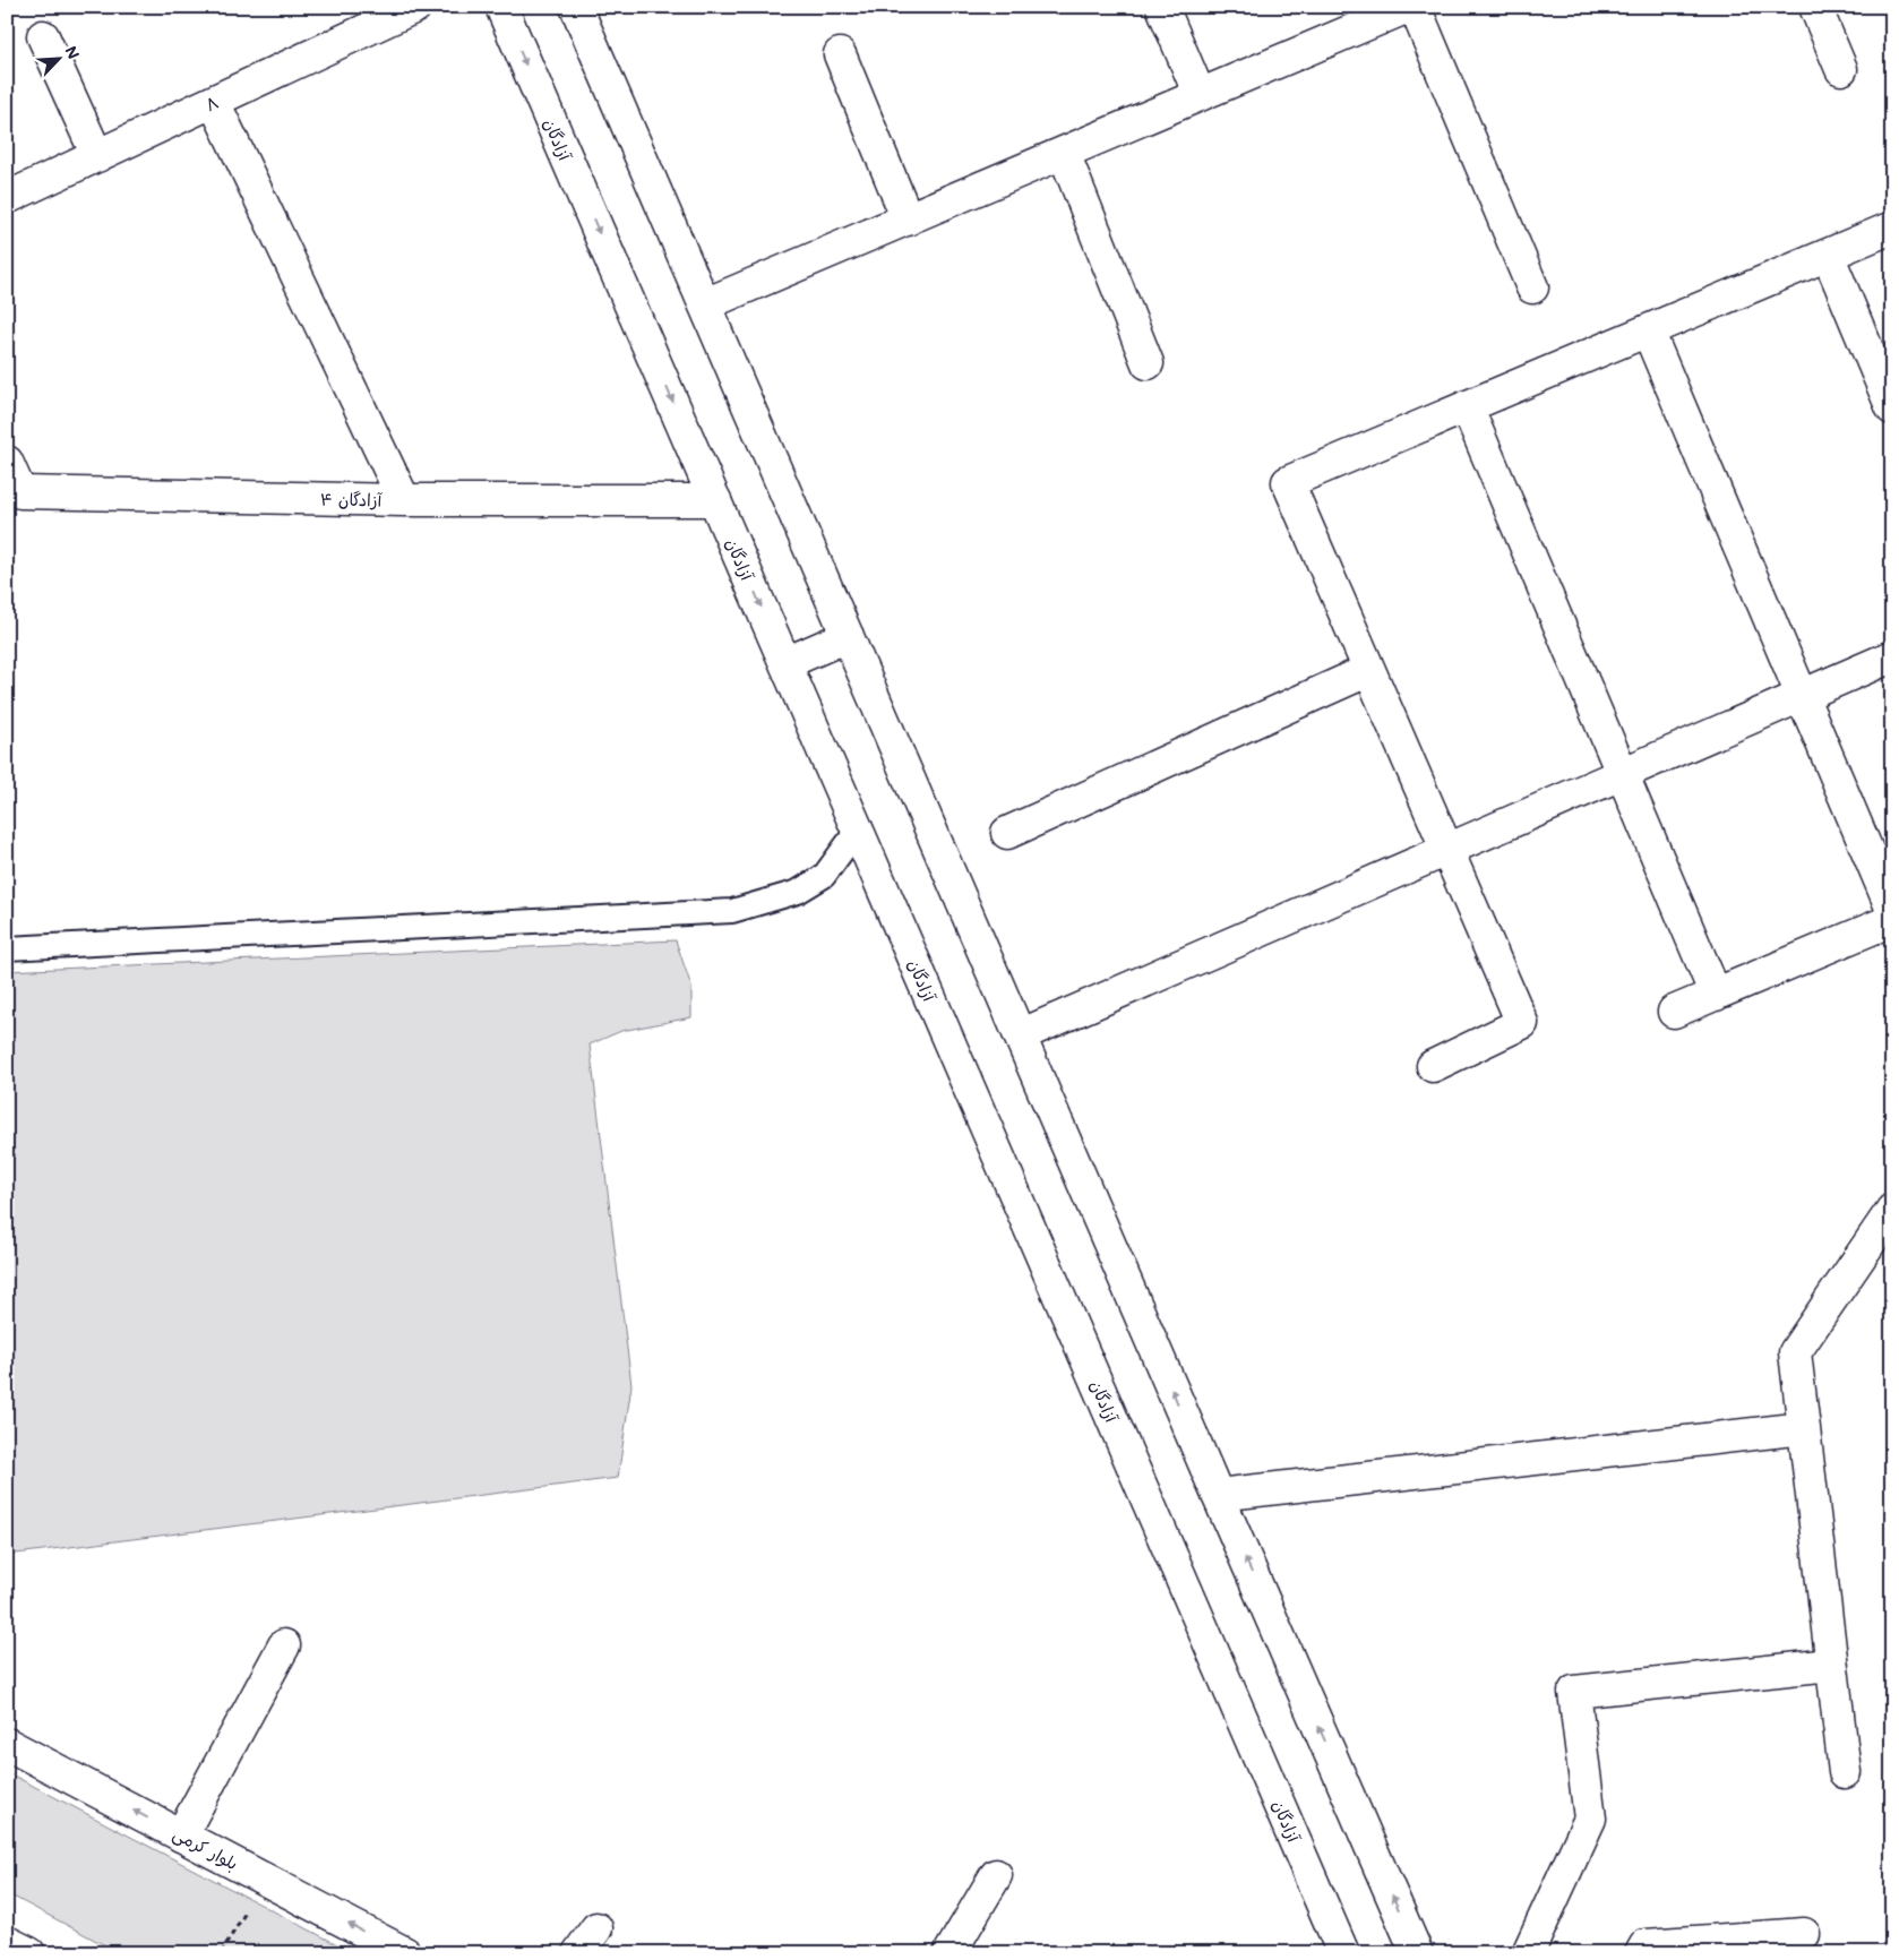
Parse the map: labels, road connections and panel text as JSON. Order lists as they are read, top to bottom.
{
  "streets": {
    "street": [
      "۸",
      "آزادگان",
      "آزادگان ۴",
      "بلوار کرمی"
    ]
  },
  "crossings": [
    ["آزادگان", "آزادگان ۴"]
  ],
  "one_way": ["بلوار کرمی"],
  "north": "top right"
}
